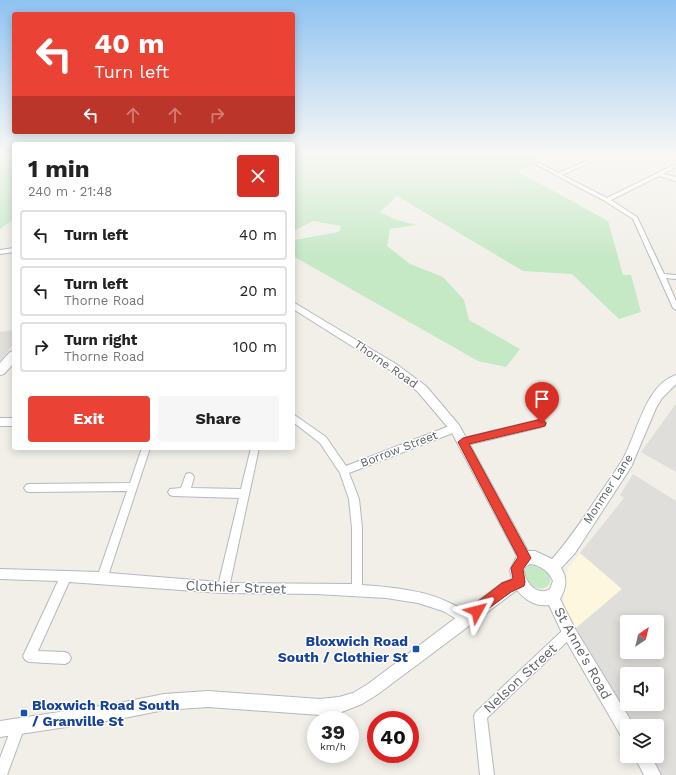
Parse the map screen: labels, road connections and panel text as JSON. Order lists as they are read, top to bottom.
{
  "streets": {
    "street": [
      "Thorne Road",
      "Borrow Street",
      "Monmer Lane",
      "Clothier Street",
      "St Anne's Road",
      "Nelson Street"
    ]
  },
  "crossings": [
    ["Thorne Road", "Borrow Street"],
    ["Thorne Road", "Monmer Lane"],
    ["Thorne Road", "St Anne's Road"],
    ["Monmer Lane", "St Anne's Road"],
    ["St Anne's Road", "Nelson Street"]
  ],
  "places": {
    "transit": ["Bloxwich Road South / Clothier St", "Bloxwich Road South / Granville St"]
  },
  "north": "top right",
  "page": {
    "turn": ["40 m", "Turn left"],
    "heading": ["1 min", "240 m · 21:48"],
    "list": [
      {
        "name": "Turn left",
        "value": "40 m"
      },
      {
        "name": "Turn left",
        "note": "Thorne Road",
        "value": "20 m"
      },
      {
        "name": "Turn right",
        "note": "Thorne Road",
        "value": "100 m"
      }
    ],
    "buttons": ["Exit", "Share"],
    "speed": "39 km/h",
    "limit": "40"
  }
}
